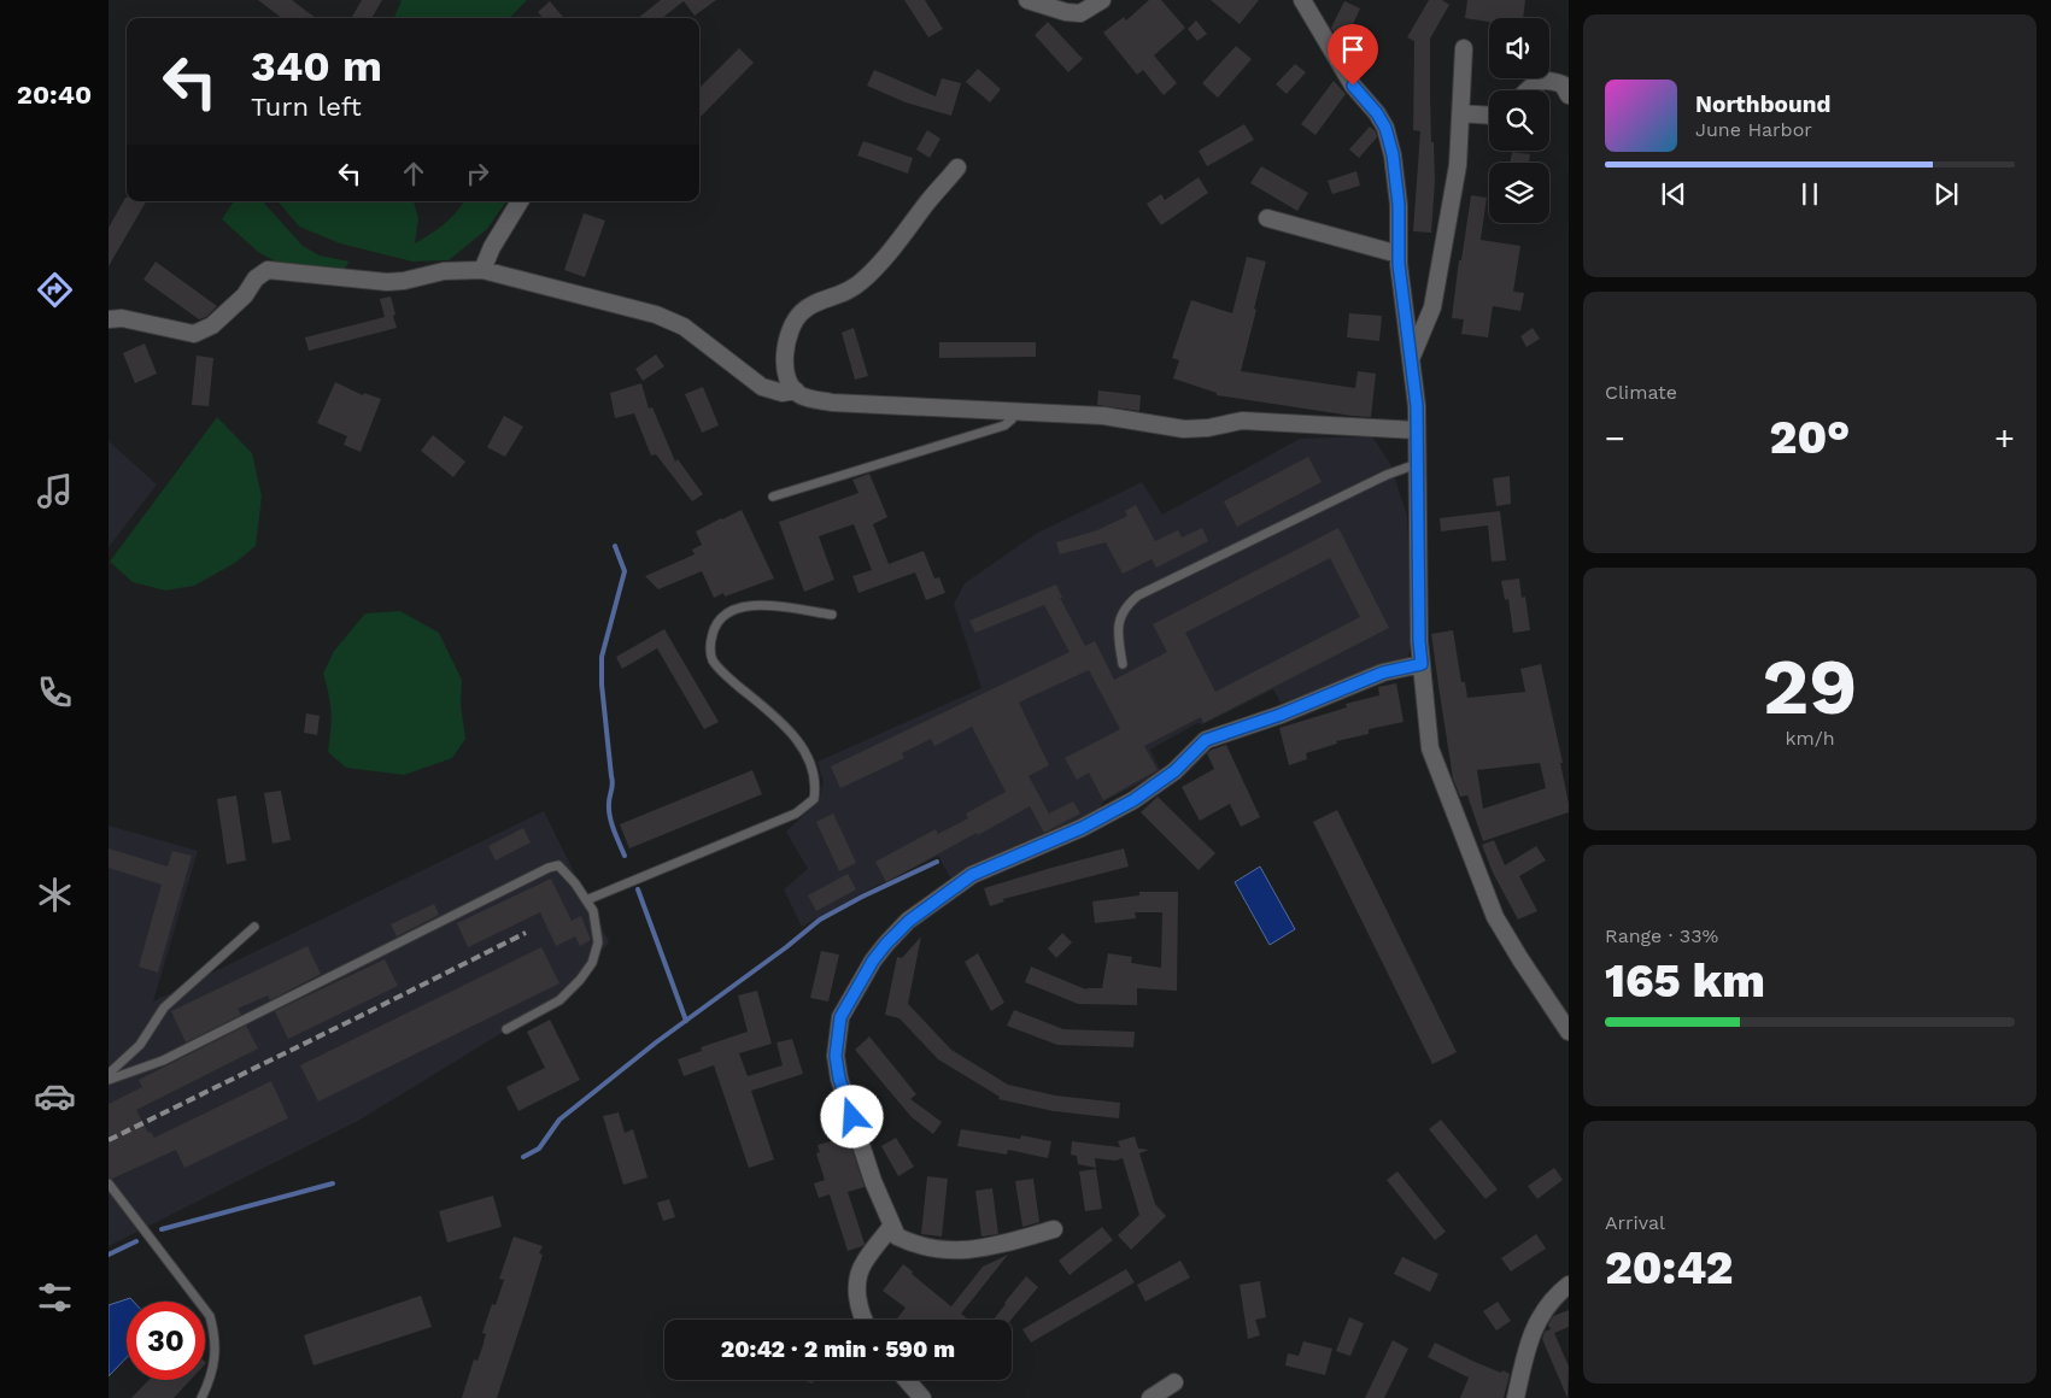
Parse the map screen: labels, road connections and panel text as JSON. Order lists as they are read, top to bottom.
{
  "page": {
    "tabs": "20:40",
    "turn": ["340 m", "Turn left"],
    "song": ["Northbound", "June Harbor"],
    "tile": [
      "Climate",
      ["29", "km/h"],
      ["Range · 33%", "165 km"],
      ["Arrival", "20:42"]
    ],
    "heat": ["−", "20°", "+"],
    "limit": "30",
    "trip": "20:42 · 2 min · 590 m"
  }
}
